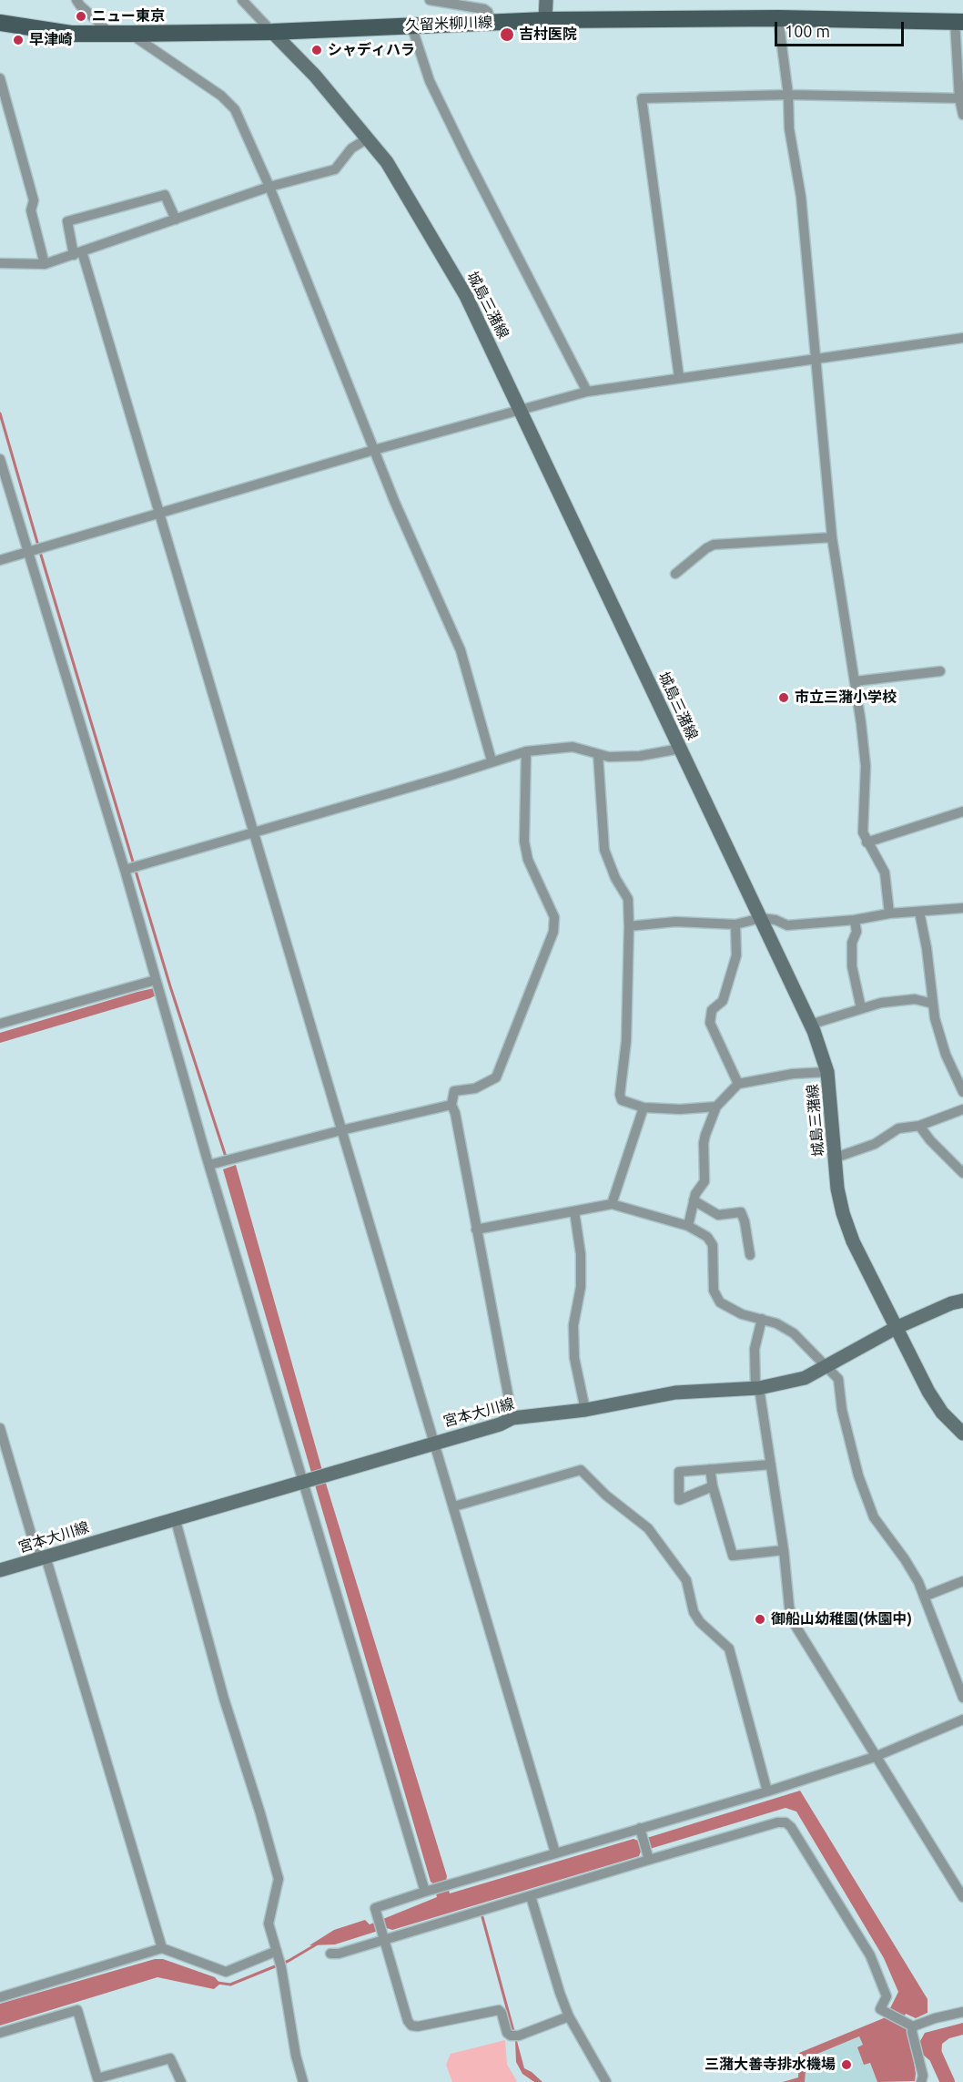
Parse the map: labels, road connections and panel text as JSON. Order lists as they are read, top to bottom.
{
  "streets": {
    "main road": ["久留米柳川線", "城島三潴線", "宮本大川線"]
  },
  "crossings": [
    ["久留米柳川線", "城島三潴線"],
    ["城島三潴線", "宮本大川線"]
  ],
  "places": [
    "ニュー東京",
    "吉村医院",
    "早津崎",
    "シャディハラ",
    "市立三潴小学校",
    "御船山幼稚園(休園中)",
    "三潴大善寺排水機場"
  ],
  "scale_bar": "100 m"
}
